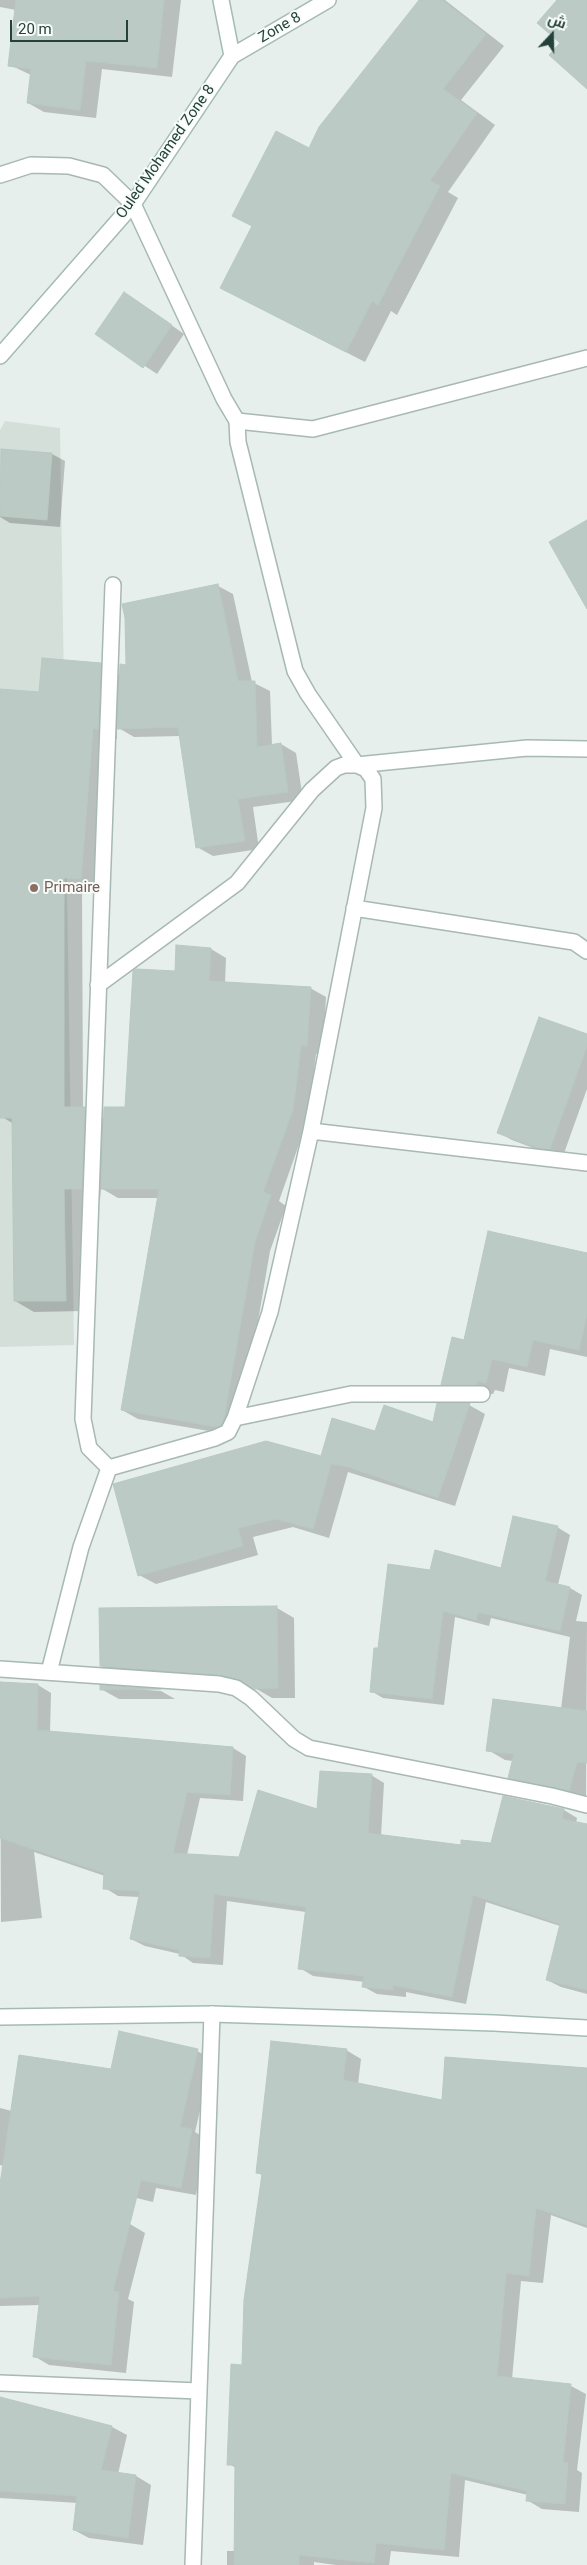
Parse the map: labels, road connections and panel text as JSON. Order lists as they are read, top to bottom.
{
  "streets": {
    "street": ["Zone 8", "Ouled Mohamed Zone 8"]
  },
  "crossings": [
    ["Zone 8", "Ouled Mohamed Zone 8"]
  ],
  "places": ["Primaire"],
  "scale_bar": "20 m",
  "north": "top"
}
